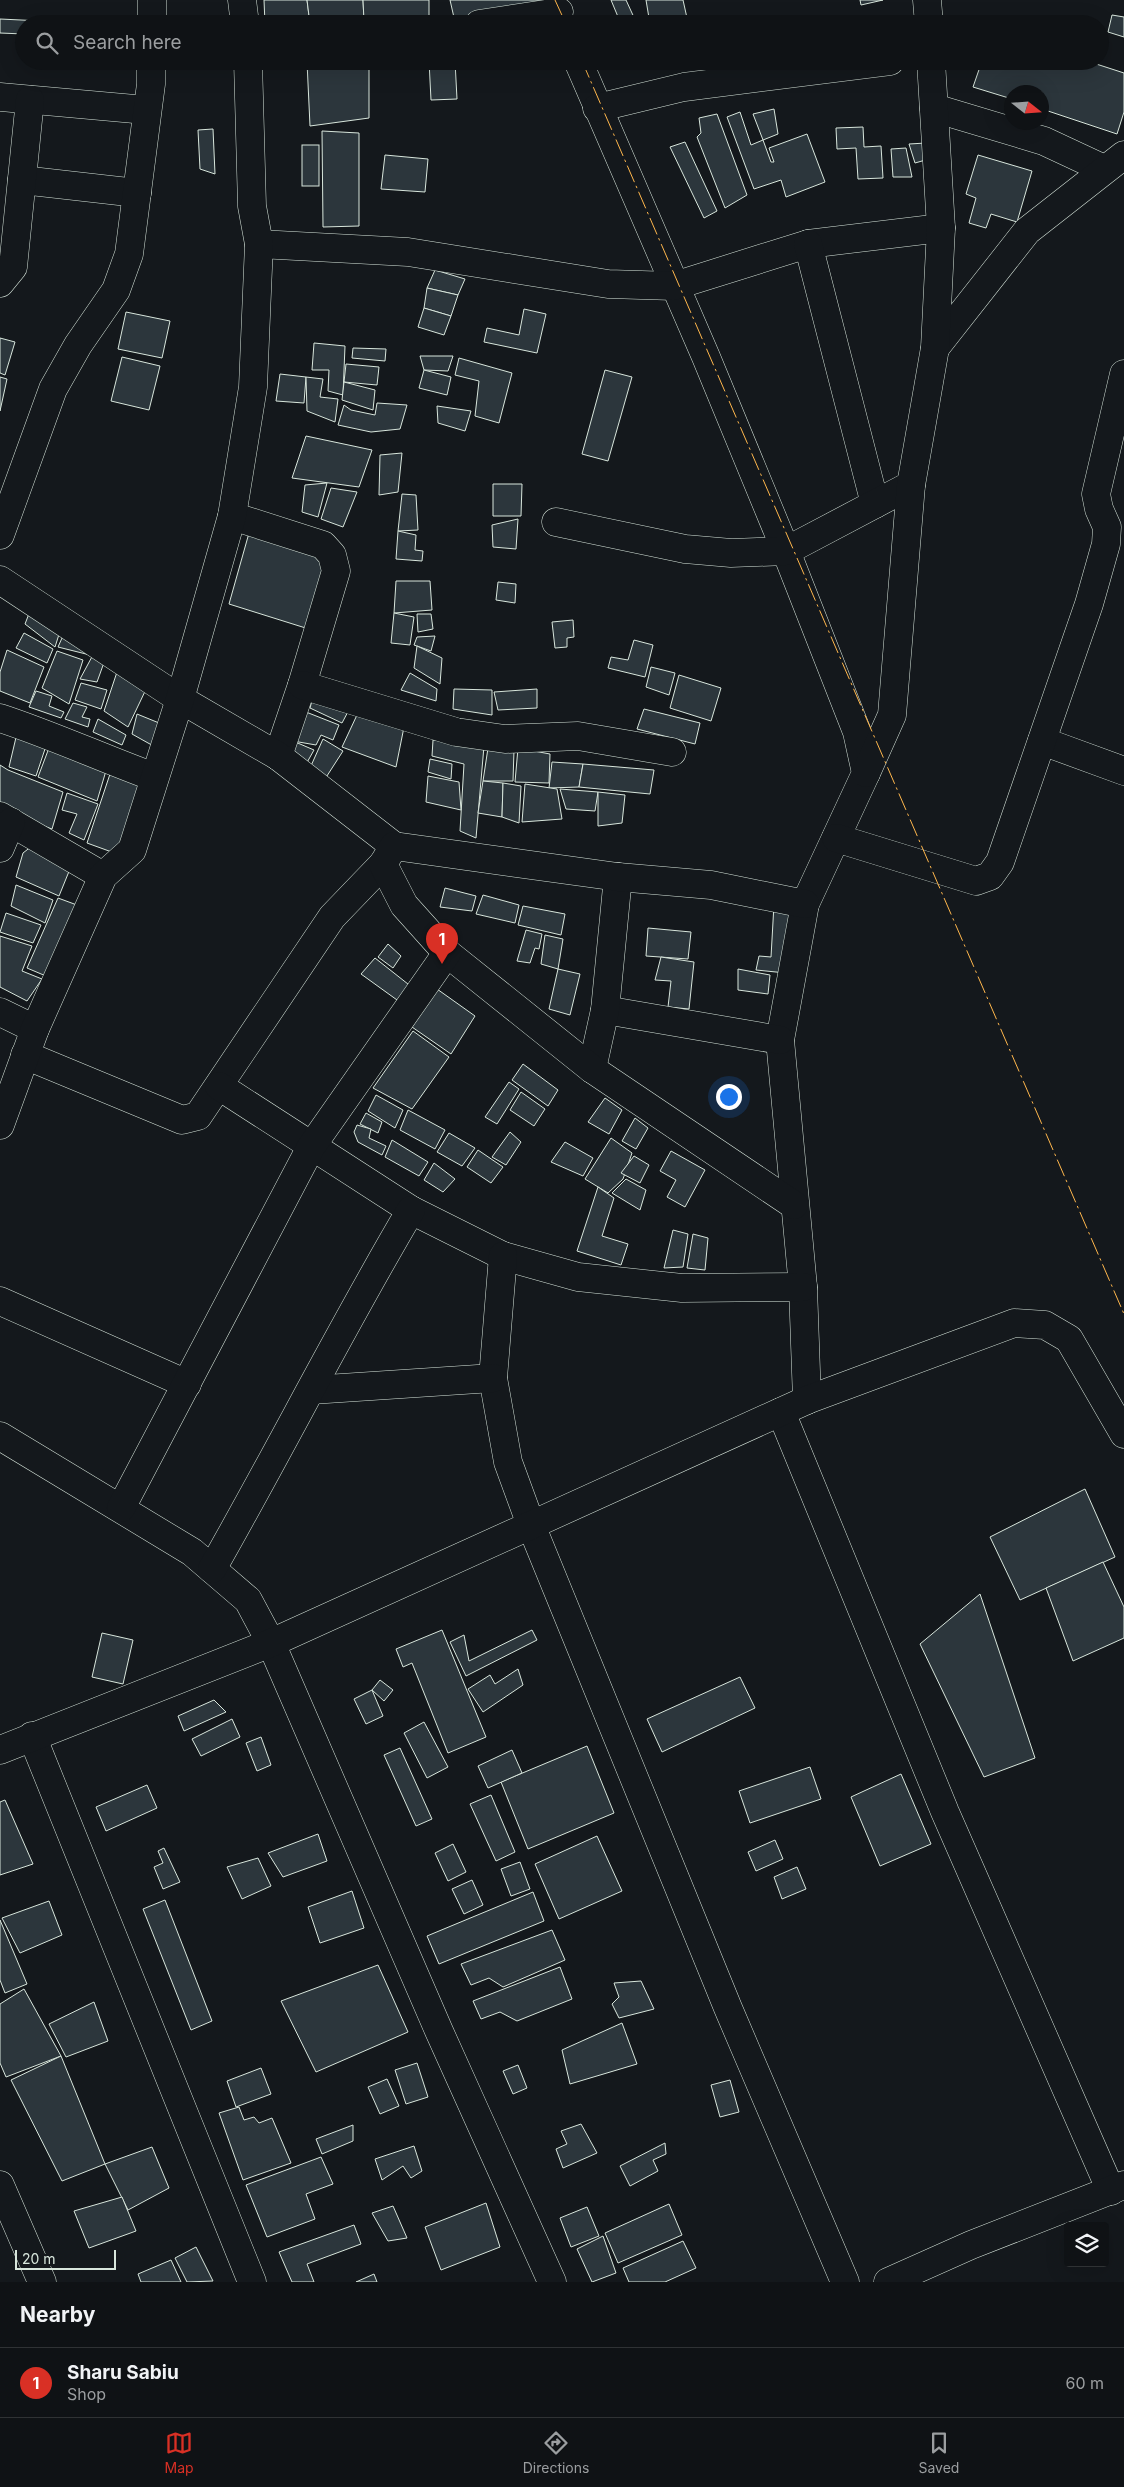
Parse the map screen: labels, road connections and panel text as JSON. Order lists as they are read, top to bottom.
{
  "scale_bar": "20 m",
  "north": "right",
  "page": {
    "search": "Search here",
    "pins": "1",
    "scale": "20 m",
    "heading": "Nearby",
    "list": [
      {
        "mark": "1",
        "name": "Sharu Sabiu",
        "note": "Shop",
        "value": "60 m"
      }
    ],
    "nav": ["Map", "Directions", "Saved"]
  }
}
